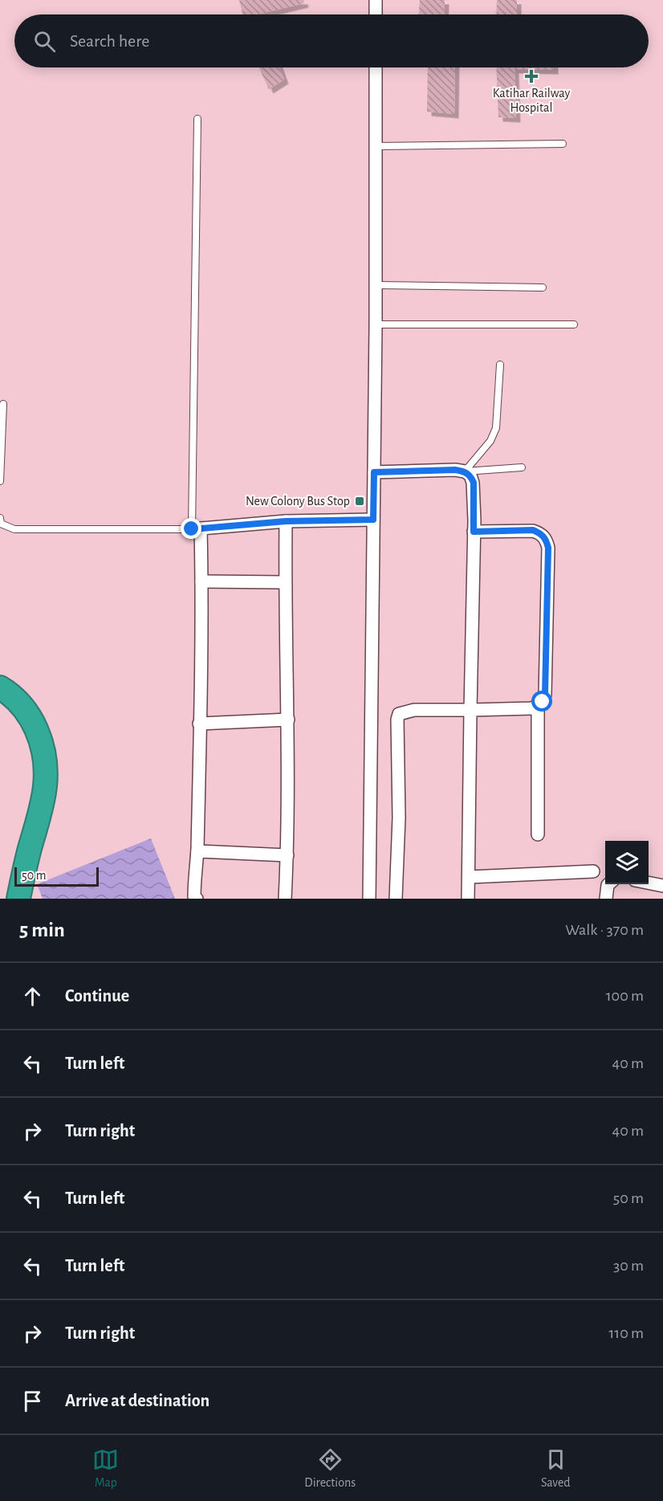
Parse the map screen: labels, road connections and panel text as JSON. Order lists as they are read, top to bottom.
{
  "places": {
    "health": ["Katihar Railway Hospital"],
    "transit": ["New Colony Bus Stop"]
  },
  "scale_bar": "50 m",
  "page": {
    "search": "Search here",
    "scale": "50 m",
    "heading": ["5 min", "Walk · 370 m"],
    "list": [
      ["Continue", "100 m"],
      ["Turn left", "40 m"],
      ["Turn right", "40 m"],
      ["Turn left", "50 m"],
      ["Turn left", "30 m"],
      ["Turn right", "110 m"],
      "Arrive at destination"
    ],
    "nav": ["Map", "Directions", "Saved"]
  }
}
